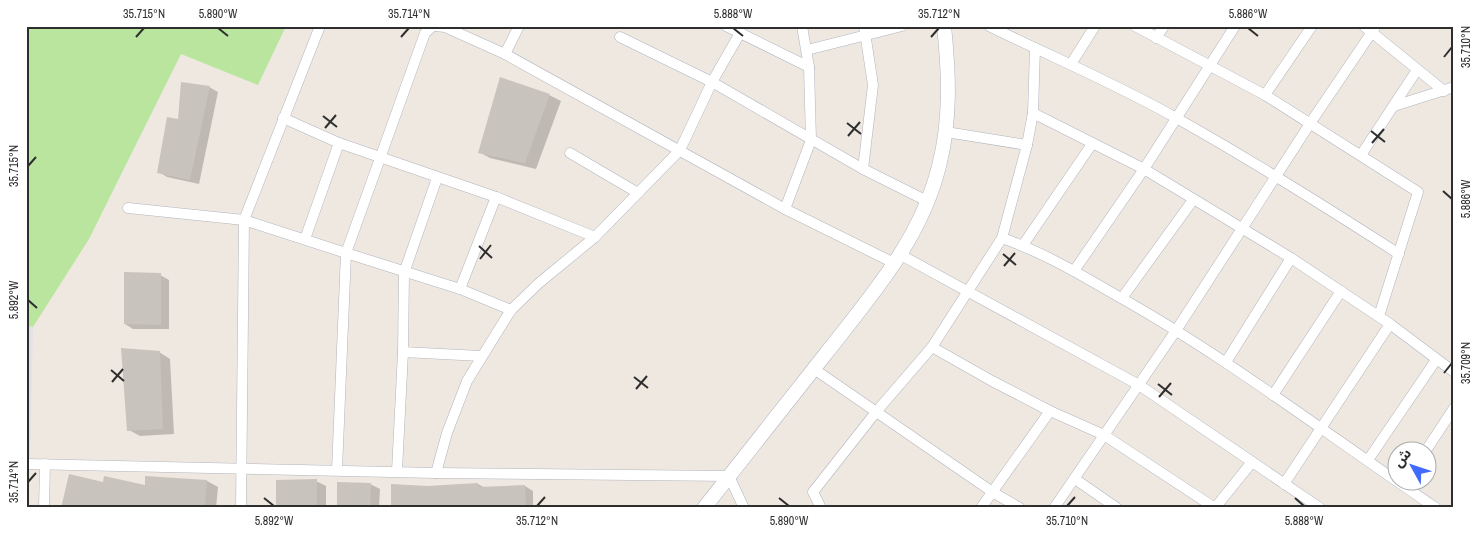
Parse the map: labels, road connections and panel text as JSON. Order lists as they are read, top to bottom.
{
  "north": "top left",
  "coordinates": [
    "35.715°N",
    "5.890°W",
    "35.714°N",
    "5.888°W",
    "35.712°N",
    "5.886°W",
    "35.710°N",
    "5.892°W",
    "35.709°N"
  ]
}
